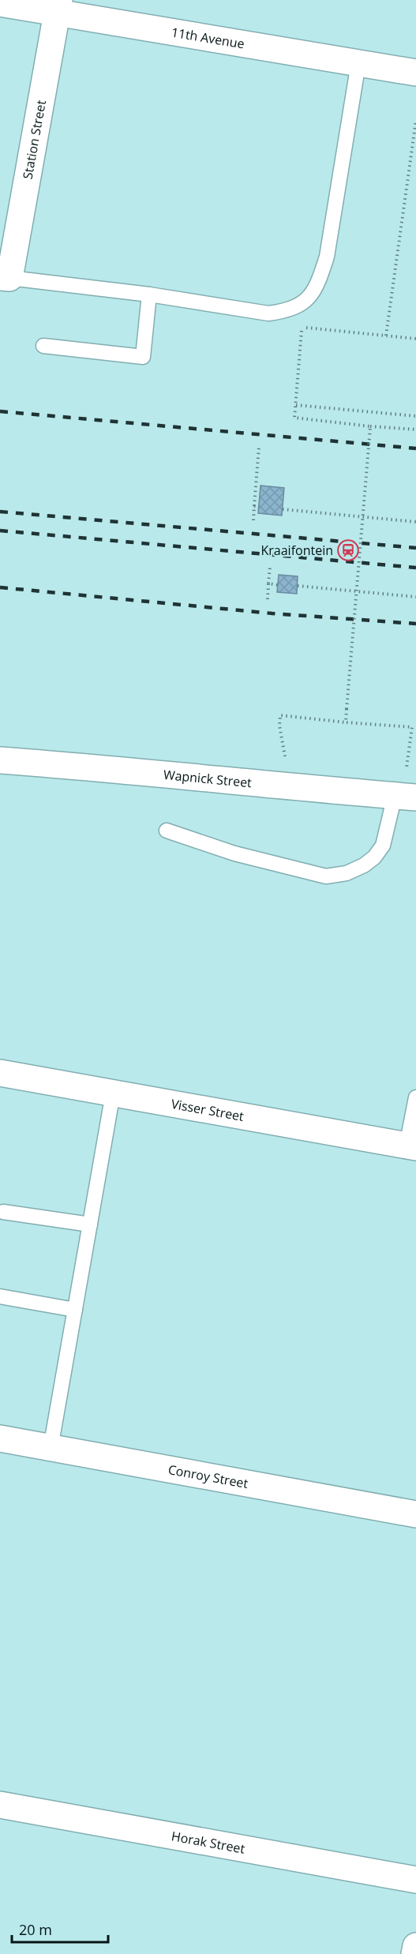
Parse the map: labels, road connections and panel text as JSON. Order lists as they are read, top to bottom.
{
  "streets": {
    "street": [
      "11th Avenue",
      "Station Street",
      "Wapnick Street",
      "Visser Street",
      "Conroy Street",
      "Horak Street"
    ]
  },
  "crossings": [
    ["11th Avenue", "Station Street"]
  ],
  "places": {
    "station": ["Kraaifontein"]
  },
  "scale_bar": "20 m"
}
